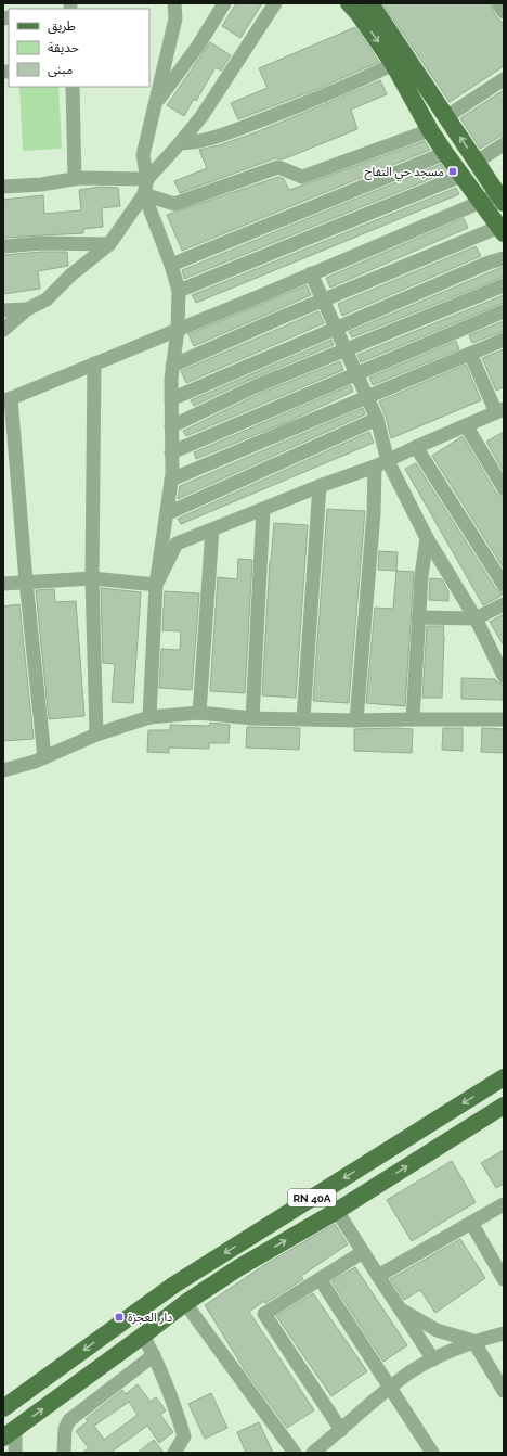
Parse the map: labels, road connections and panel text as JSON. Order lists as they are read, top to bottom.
{
  "streets": {
    "main road": ["RN 40A"]
  },
  "places": {
    "transit": ["مسجد حي التفاح", "دار العجزة"]
  },
  "legend": ["طريق", "حديقة", "مبنى"]
}
